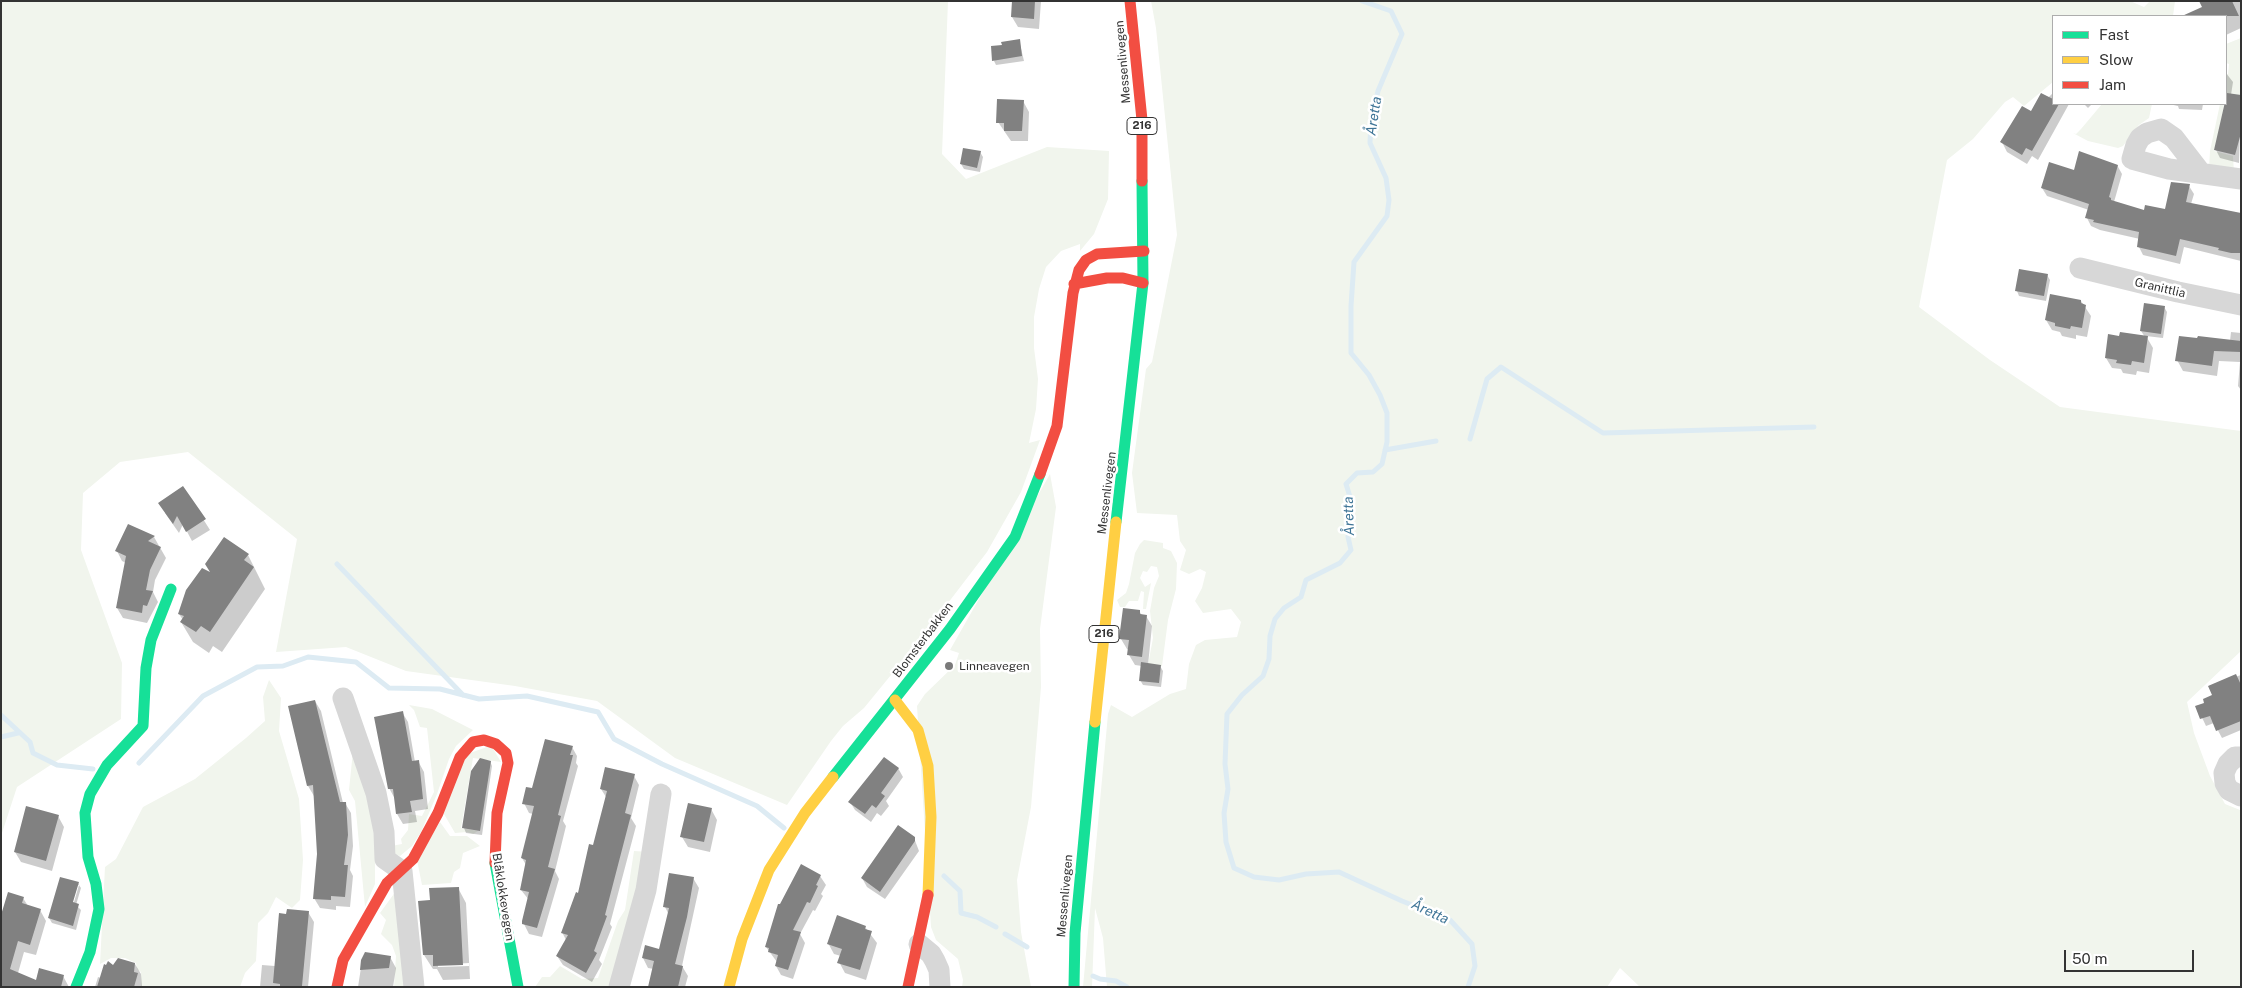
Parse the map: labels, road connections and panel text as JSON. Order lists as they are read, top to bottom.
{
  "streets": {
    "street": [
      "Messenlivegen",
      "216",
      "Granittlia",
      "Blomsterbakken",
      "Blåklokkevegen"
    ]
  },
  "crossings": [
    ["Messenlivegen", "Blomsterbakken"]
  ],
  "water": ["Åretta"],
  "places": ["Linneavegen"],
  "legend": ["Fast", "Slow", "Jam"],
  "scale_bar": "50 m"
}
